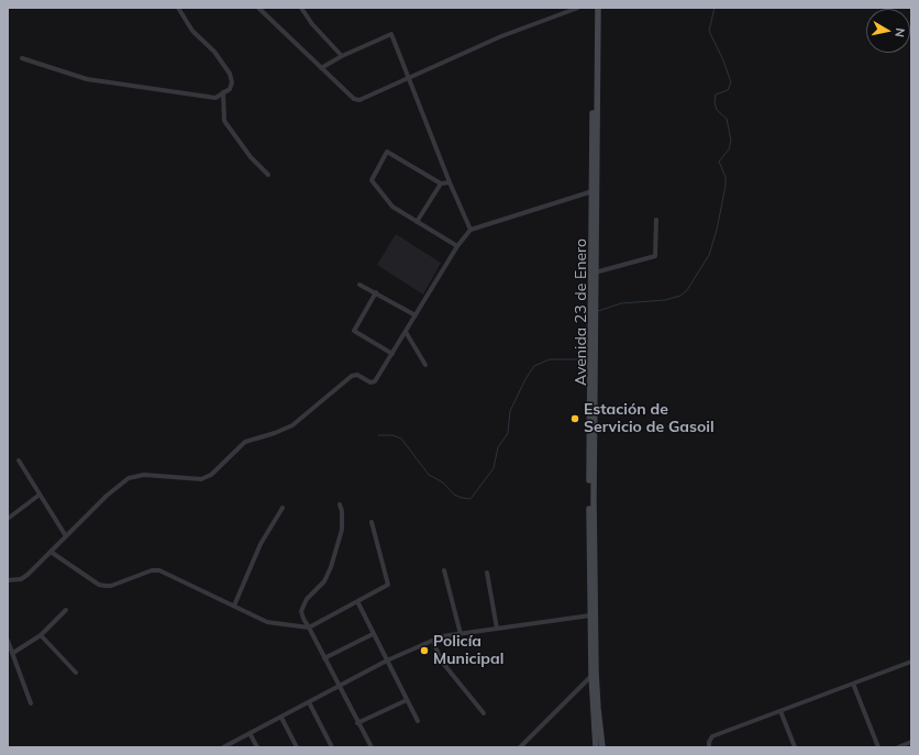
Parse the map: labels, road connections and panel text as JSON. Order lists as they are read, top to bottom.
{
  "streets": {
    "main road": ["Avenida 23 de Enero"]
  },
  "places": ["Estación de Servicio de Gasoil", "Policía Municipal"],
  "north": "right"
}
